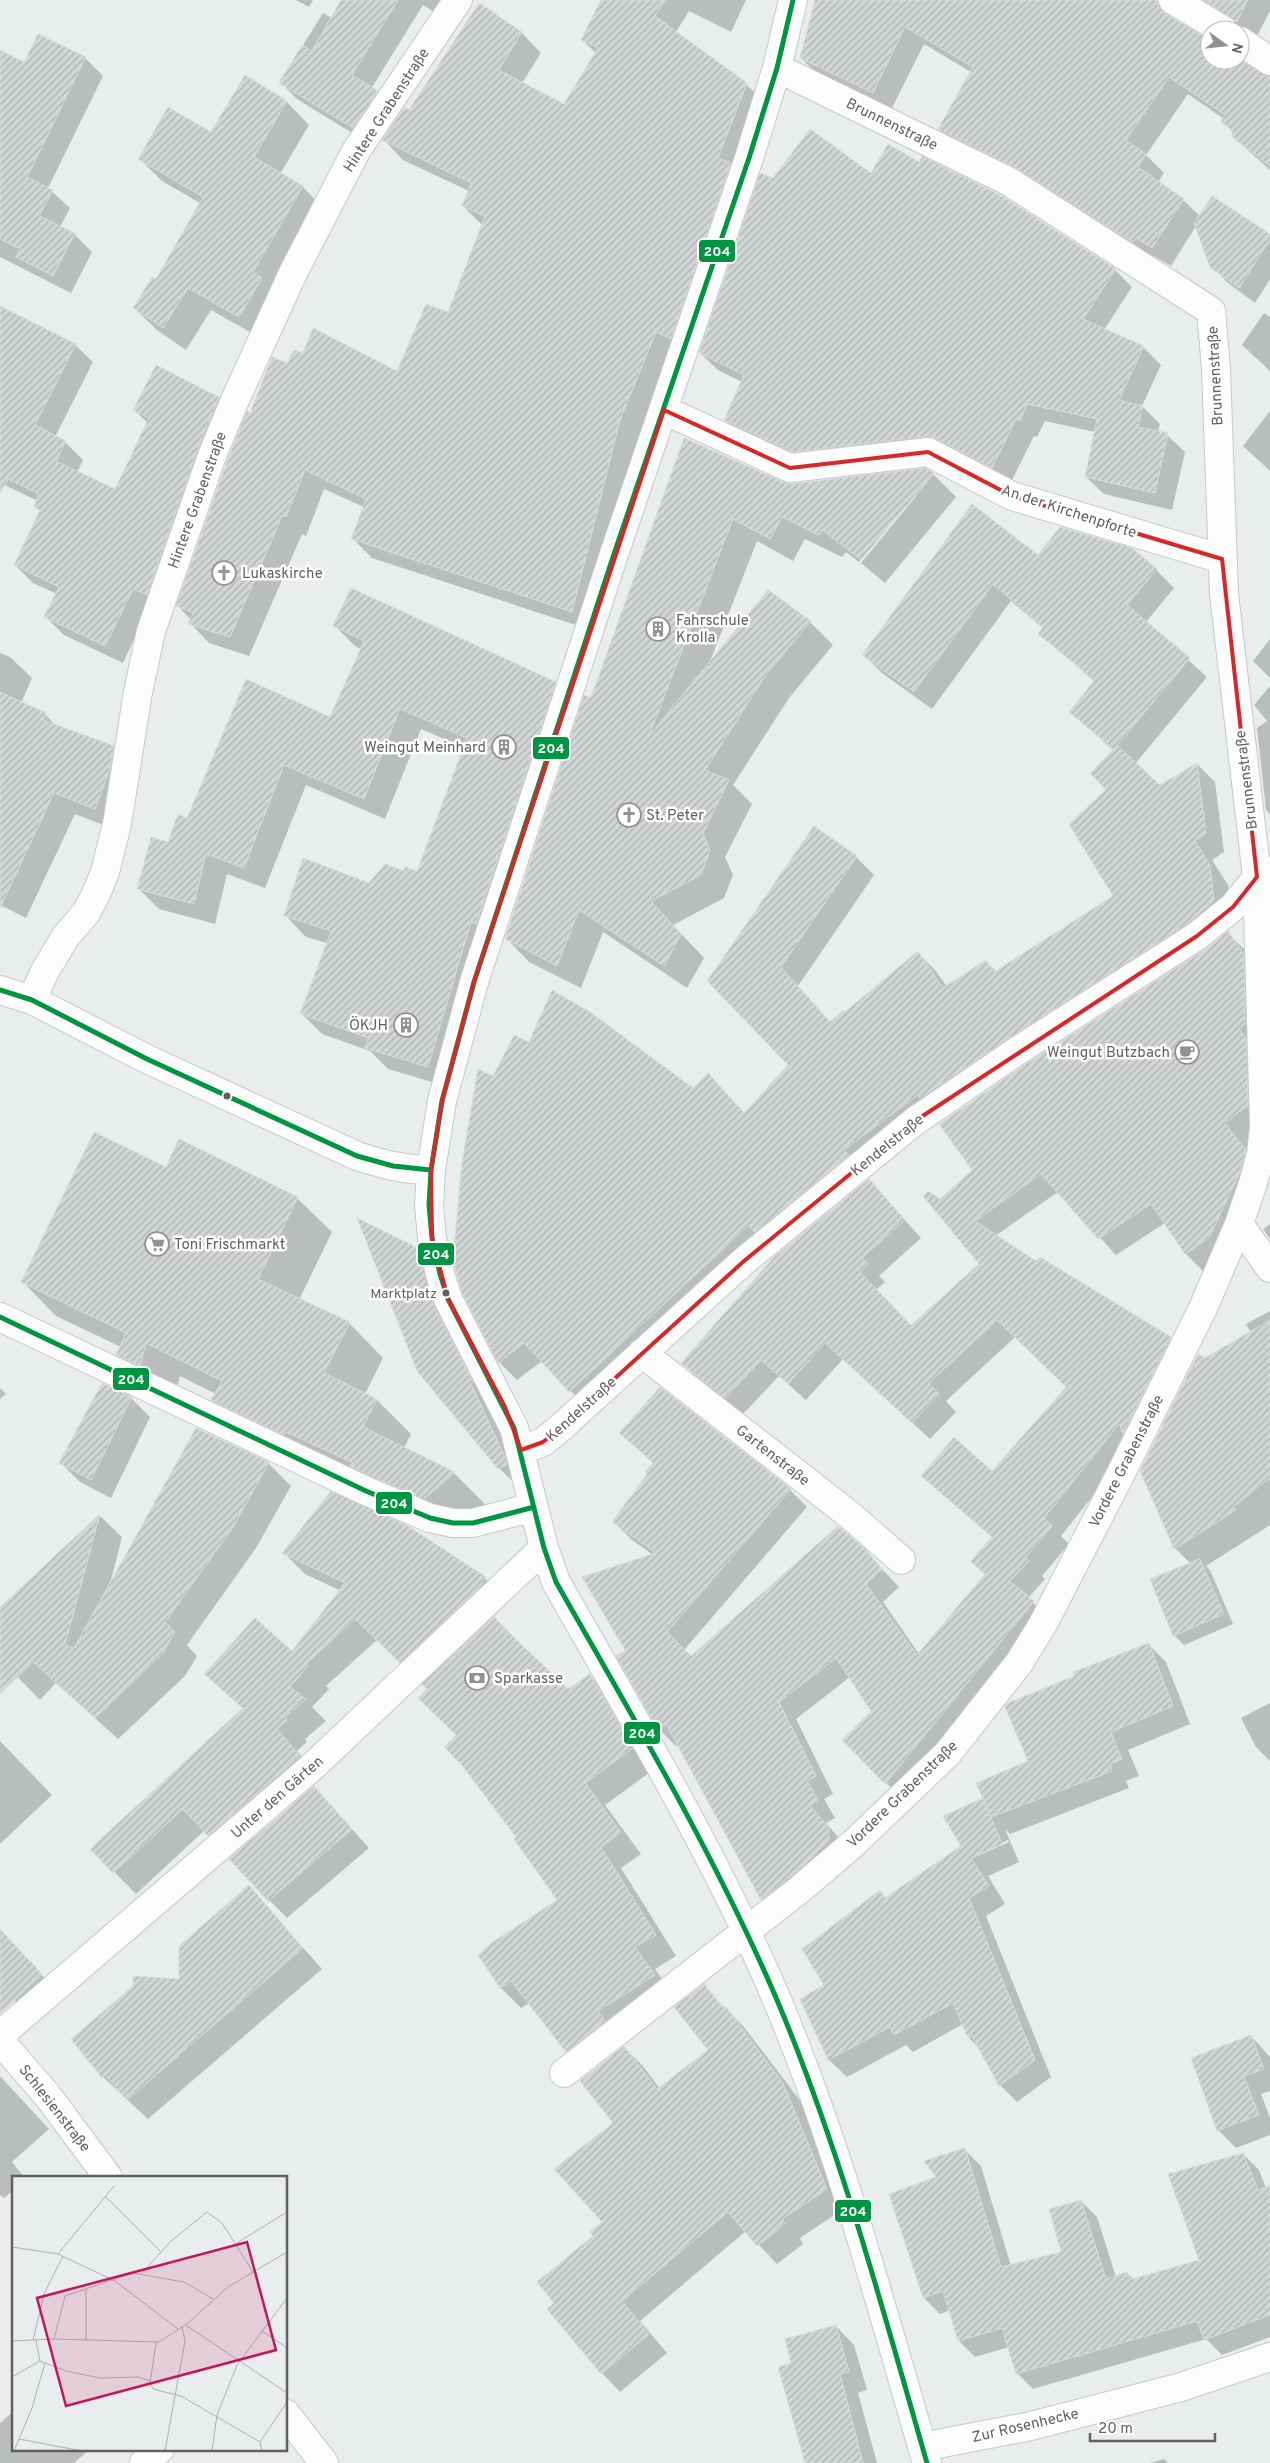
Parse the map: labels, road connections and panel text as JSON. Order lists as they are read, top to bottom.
{
  "streets": {
    "street": [
      "Hintere Grabenstraße",
      "Brunnenstraße",
      "An der Kirchenpforte",
      "Kendelstraße",
      "Gartenstraße",
      "Vordere Grabenstraße",
      "Unter den Gärten",
      "Schlesienstraße",
      "Zur Rosenhecke"
    ]
  },
  "crossings": [
    ["Brunnenstraße", "An der Kirchenpforte"],
    ["Brunnenstraße", "Kendelstraße"],
    ["Brunnenstraße", "Vordere Grabenstraße"],
    ["Kendelstraße", "Gartenstraße"],
    ["Kendelstraße", "Vordere Grabenstraße"]
  ],
  "places": {
    "church": ["Lukaskirche", "St. Peter"],
    "building": ["Fahrschule Krolla", "Weingut Meinhard", "ÖKJH"],
    "cafe": ["Weingut Butzbach"],
    "supermarket": ["Toni Frischmarkt"],
    "other": ["Marktplatz"],
    "bank": ["Sparkasse"]
  },
  "lines": ["transit line 204"],
  "scale_bar": "20 m",
  "north": "right"
}
